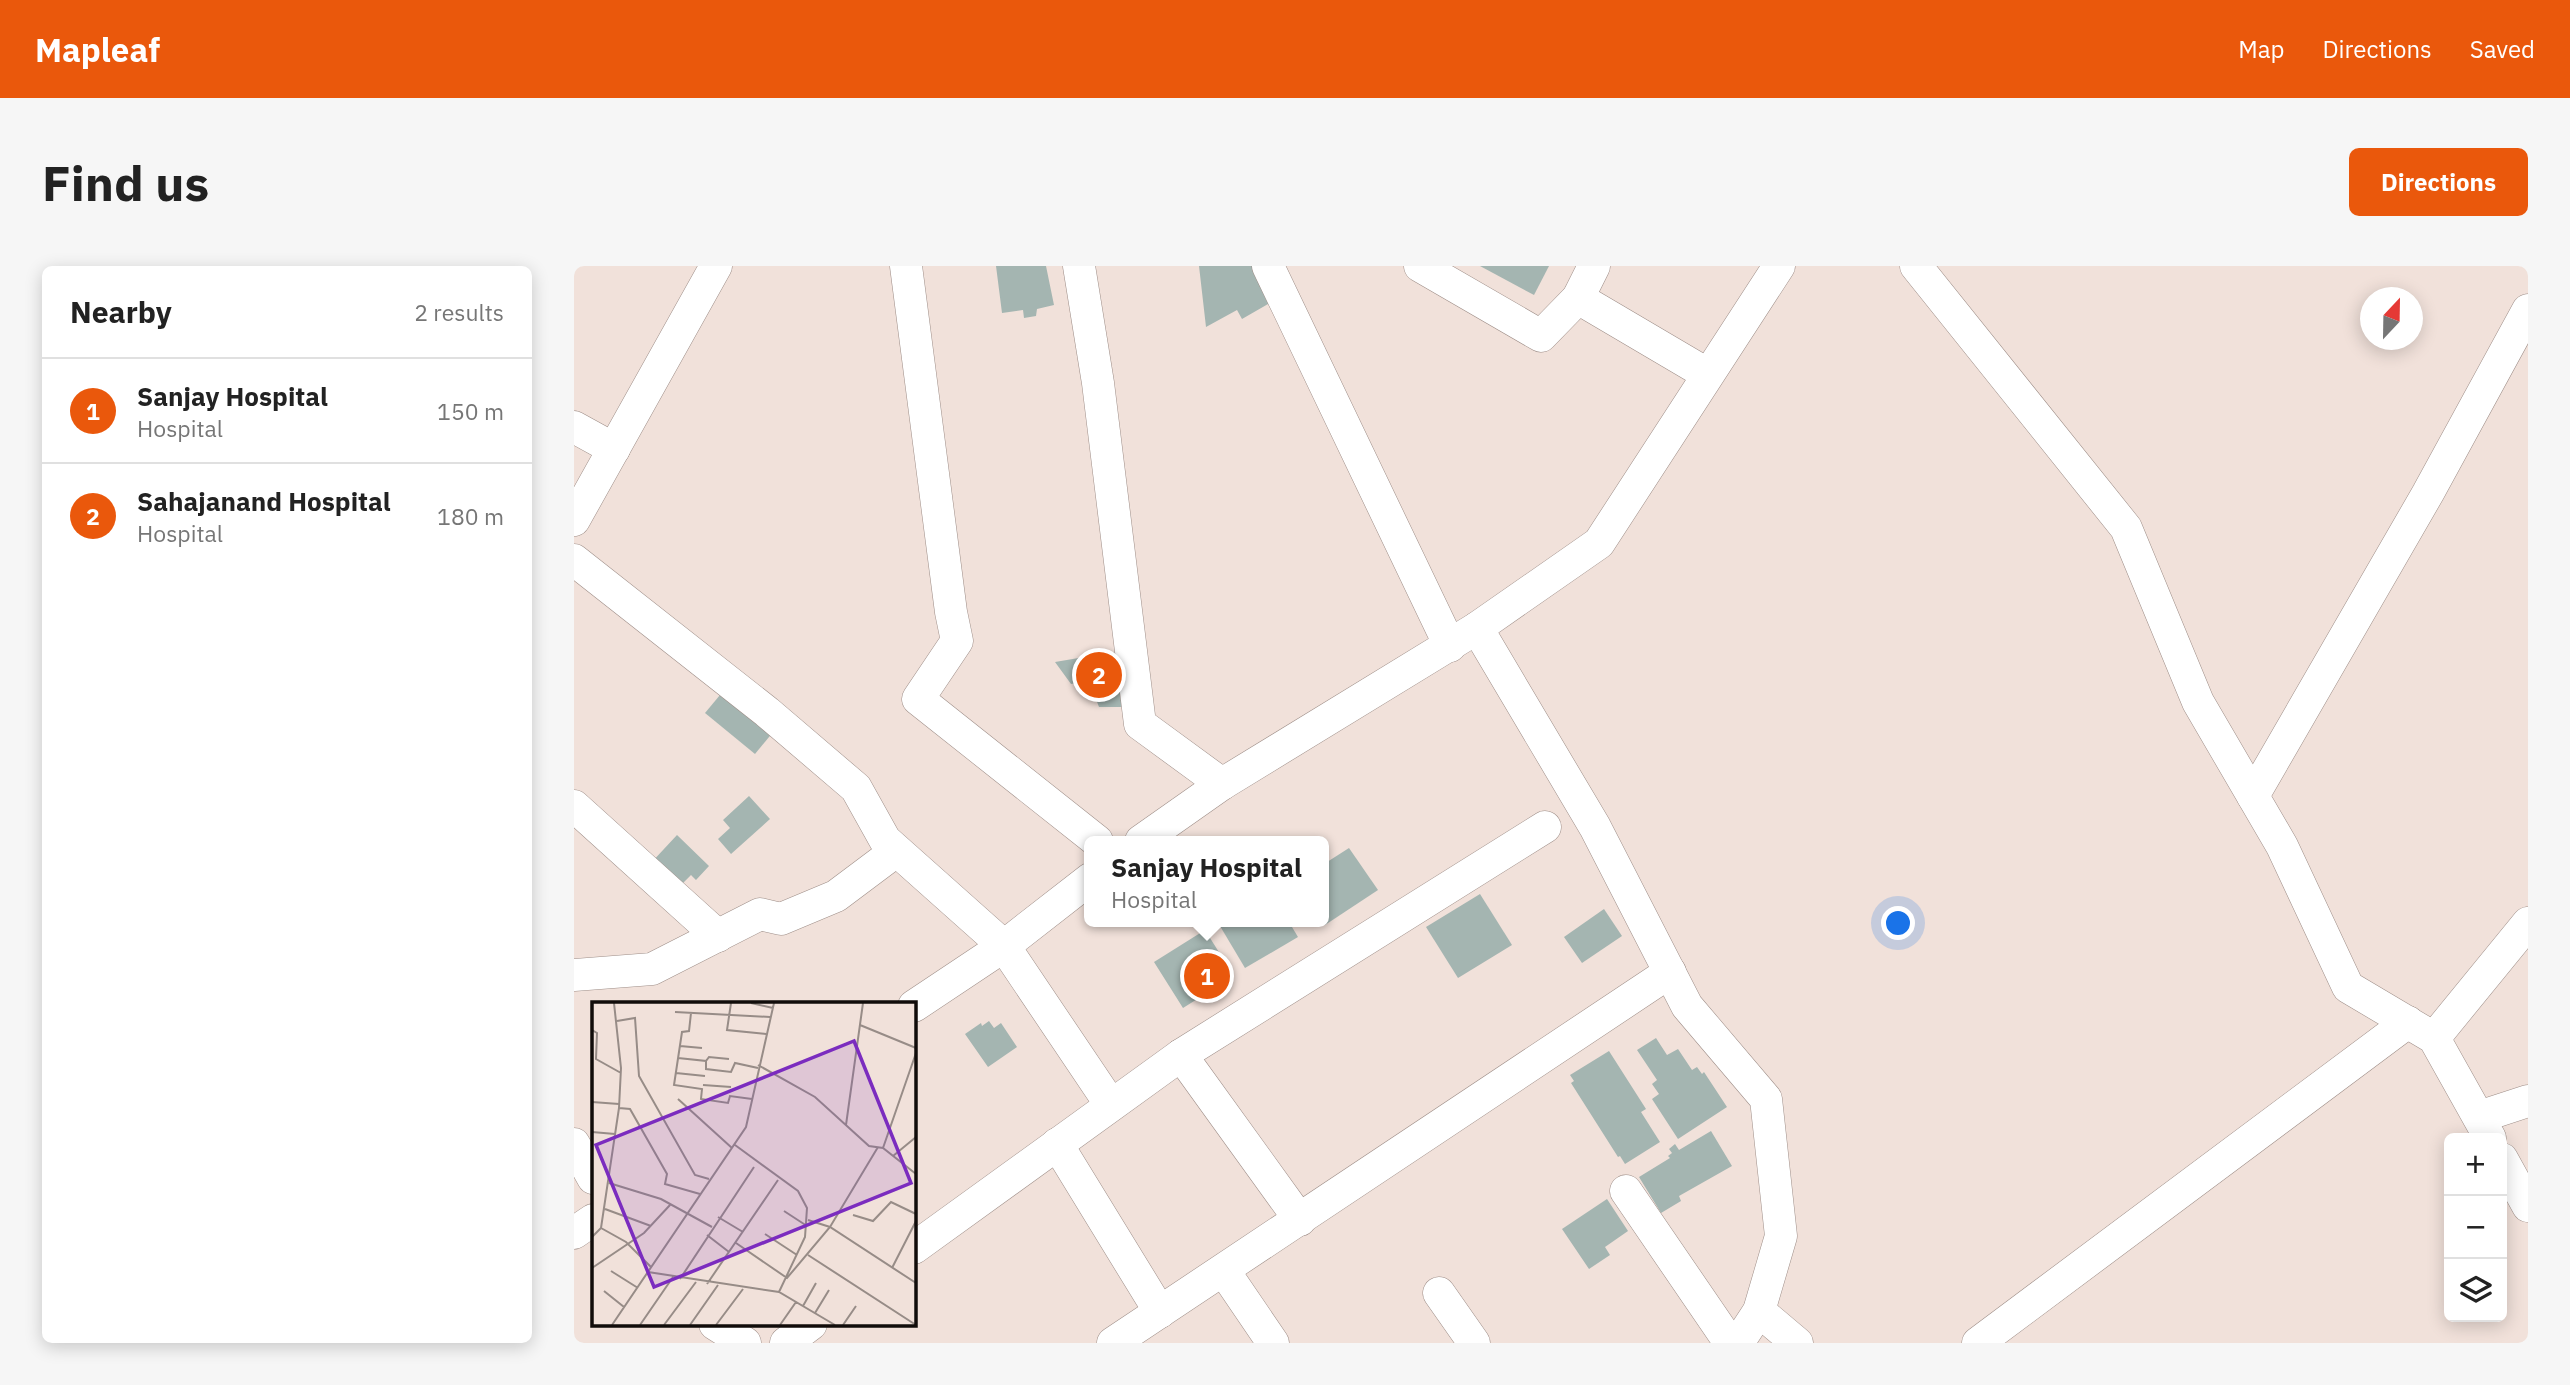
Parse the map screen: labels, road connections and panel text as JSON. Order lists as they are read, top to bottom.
{
  "north": "top",
  "page": {
    "header": "Mapleaf",
    "nav": ["Map", "Directions", "Saved"],
    "buttons": "Directions",
    "title": "Find us",
    "heading": ["Nearby", "2 results"],
    "list": [
      {
        "mark": "1",
        "name": "Sanjay Hospital",
        "note": "Hospital",
        "value": "150 m"
      },
      {
        "mark": "2",
        "name": "Sahajanand Hospital",
        "note": "Hospital",
        "value": "180 m"
      }
    ],
    "pins": ["2", "1"],
    "popup": ["Sanjay Hospital", "Hospital"],
    "map_buttons": ["+", "−"]
  }
}
